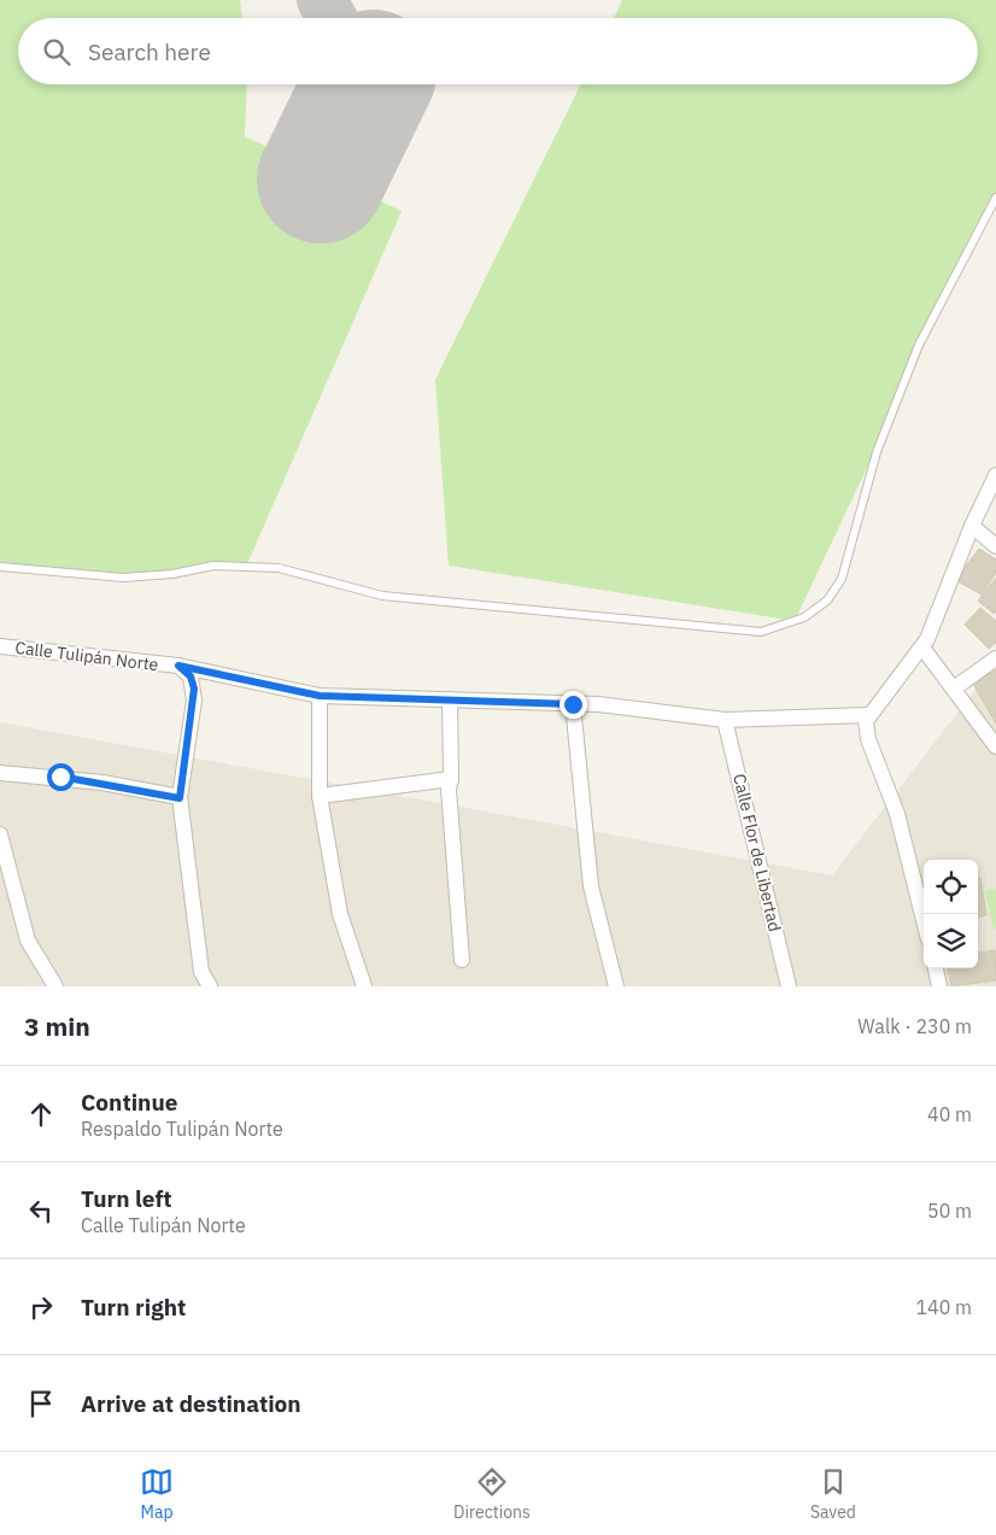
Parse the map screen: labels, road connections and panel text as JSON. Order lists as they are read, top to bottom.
{
  "streets": {
    "street": ["Calle Tulipán Norte", "Calle Flor de Libertad"]
  },
  "page": {
    "search": "Search here",
    "heading": ["3 min", "Walk · 230 m"],
    "list": [
      ["Continue", "Respaldo Tulipán Norte", "40 m"],
      ["Turn left", "Calle Tulipán Norte", "50 m"],
      ["Turn right", "140 m"],
      "Arrive at destination"
    ],
    "nav": ["Map", "Directions", "Saved"]
  }
}
